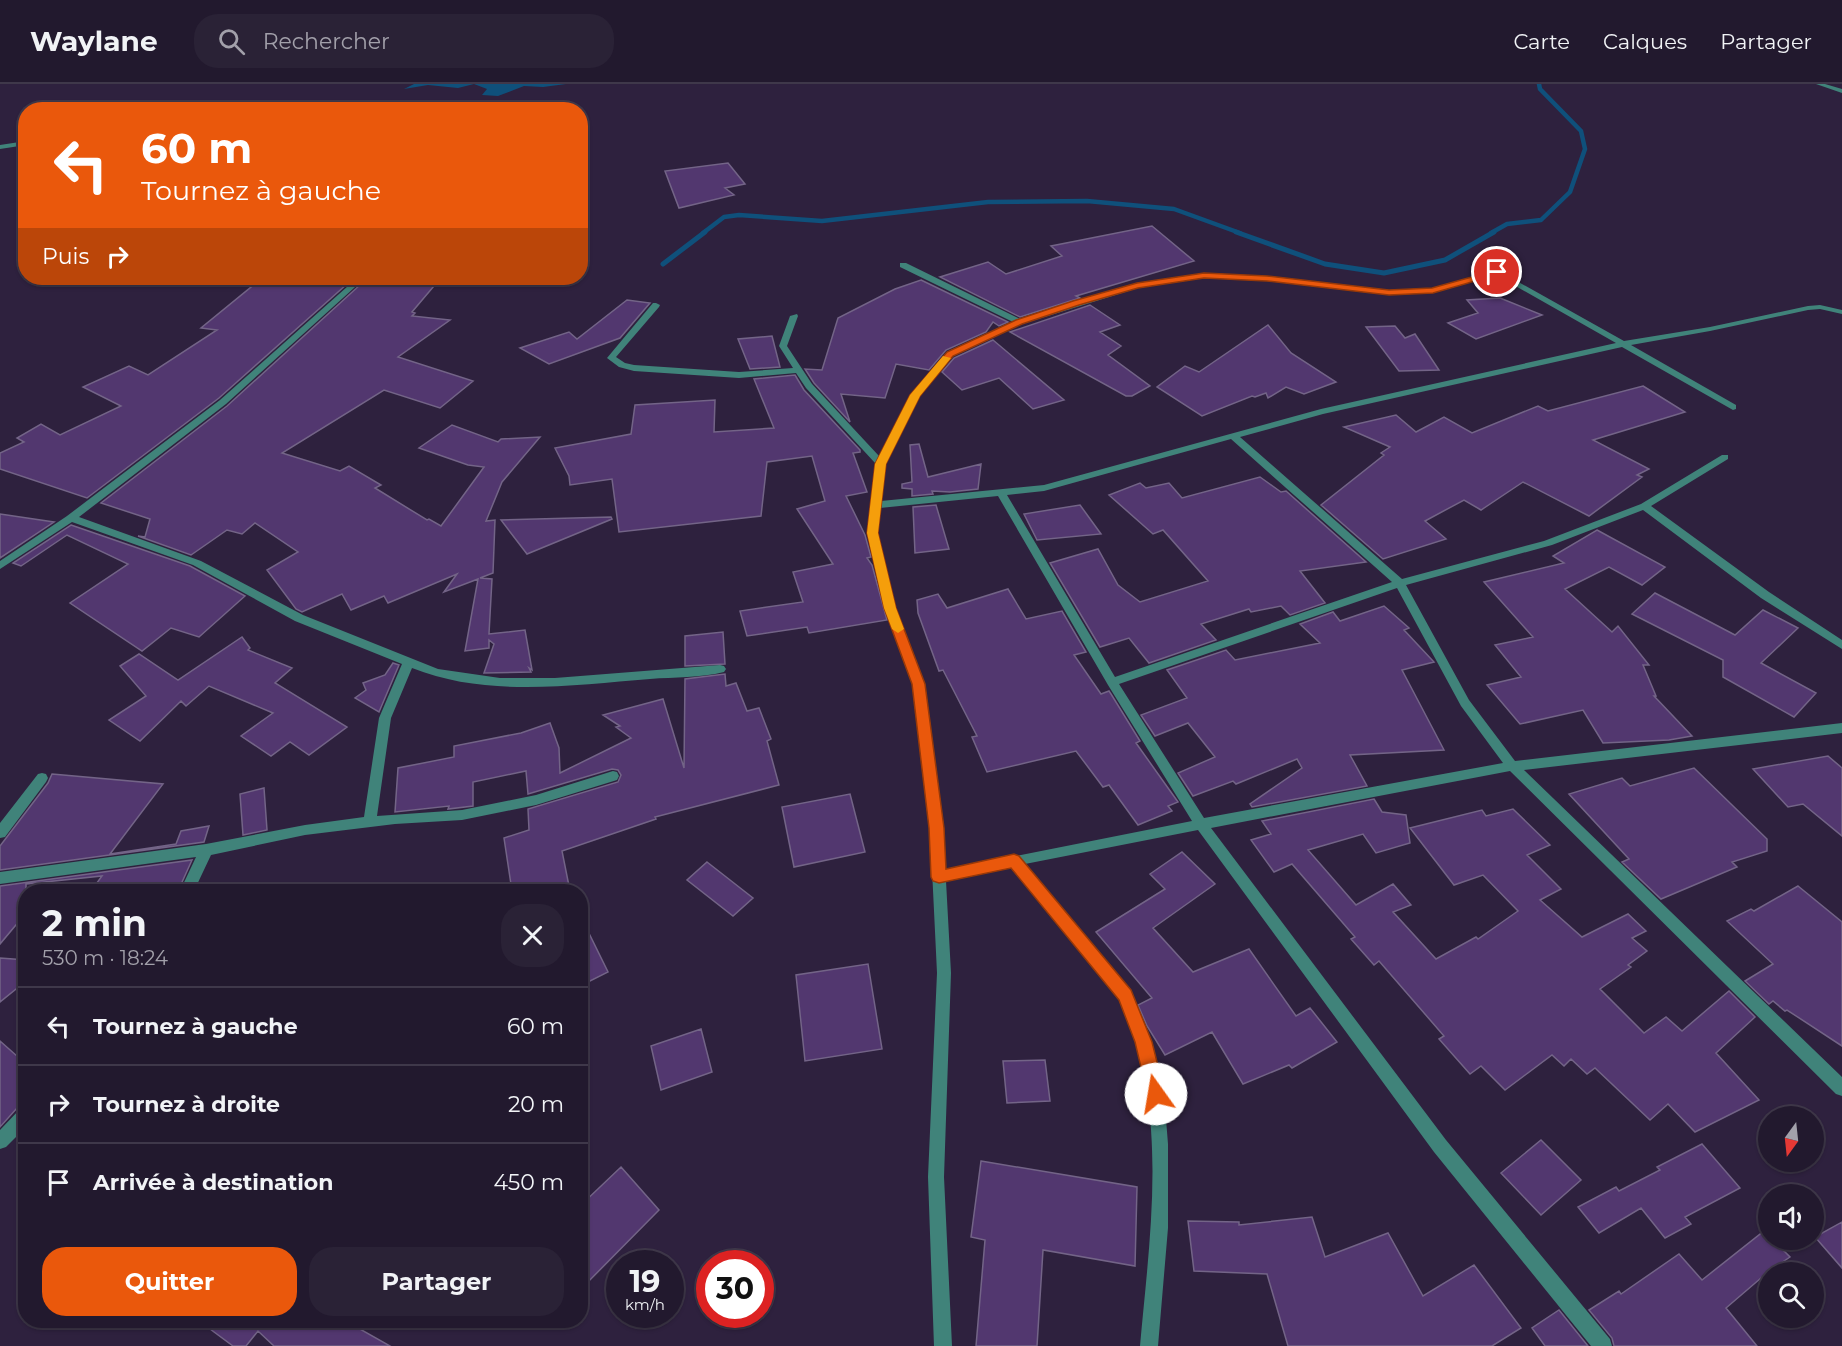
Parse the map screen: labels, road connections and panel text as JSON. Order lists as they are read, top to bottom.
{
  "north": "bottom",
  "page": {
    "header": "Waylane",
    "search": "Rechercher",
    "nav": ["Carte", "Calques", "Partager"],
    "turn": ["60 m", "Tournez à gauche"],
    "then": "Puis",
    "heading": ["2 min", "530 m · 18:24"],
    "list": [
      {
        "name": "Tournez à gauche",
        "value": "60 m"
      },
      {
        "name": "Tournez à droite",
        "value": "20 m"
      },
      {
        "name": "Arrivée à destination",
        "value": "450 m"
      }
    ],
    "buttons": ["Quitter", "Partager"],
    "speed": "19 km/h",
    "limit": "30"
  }
}
